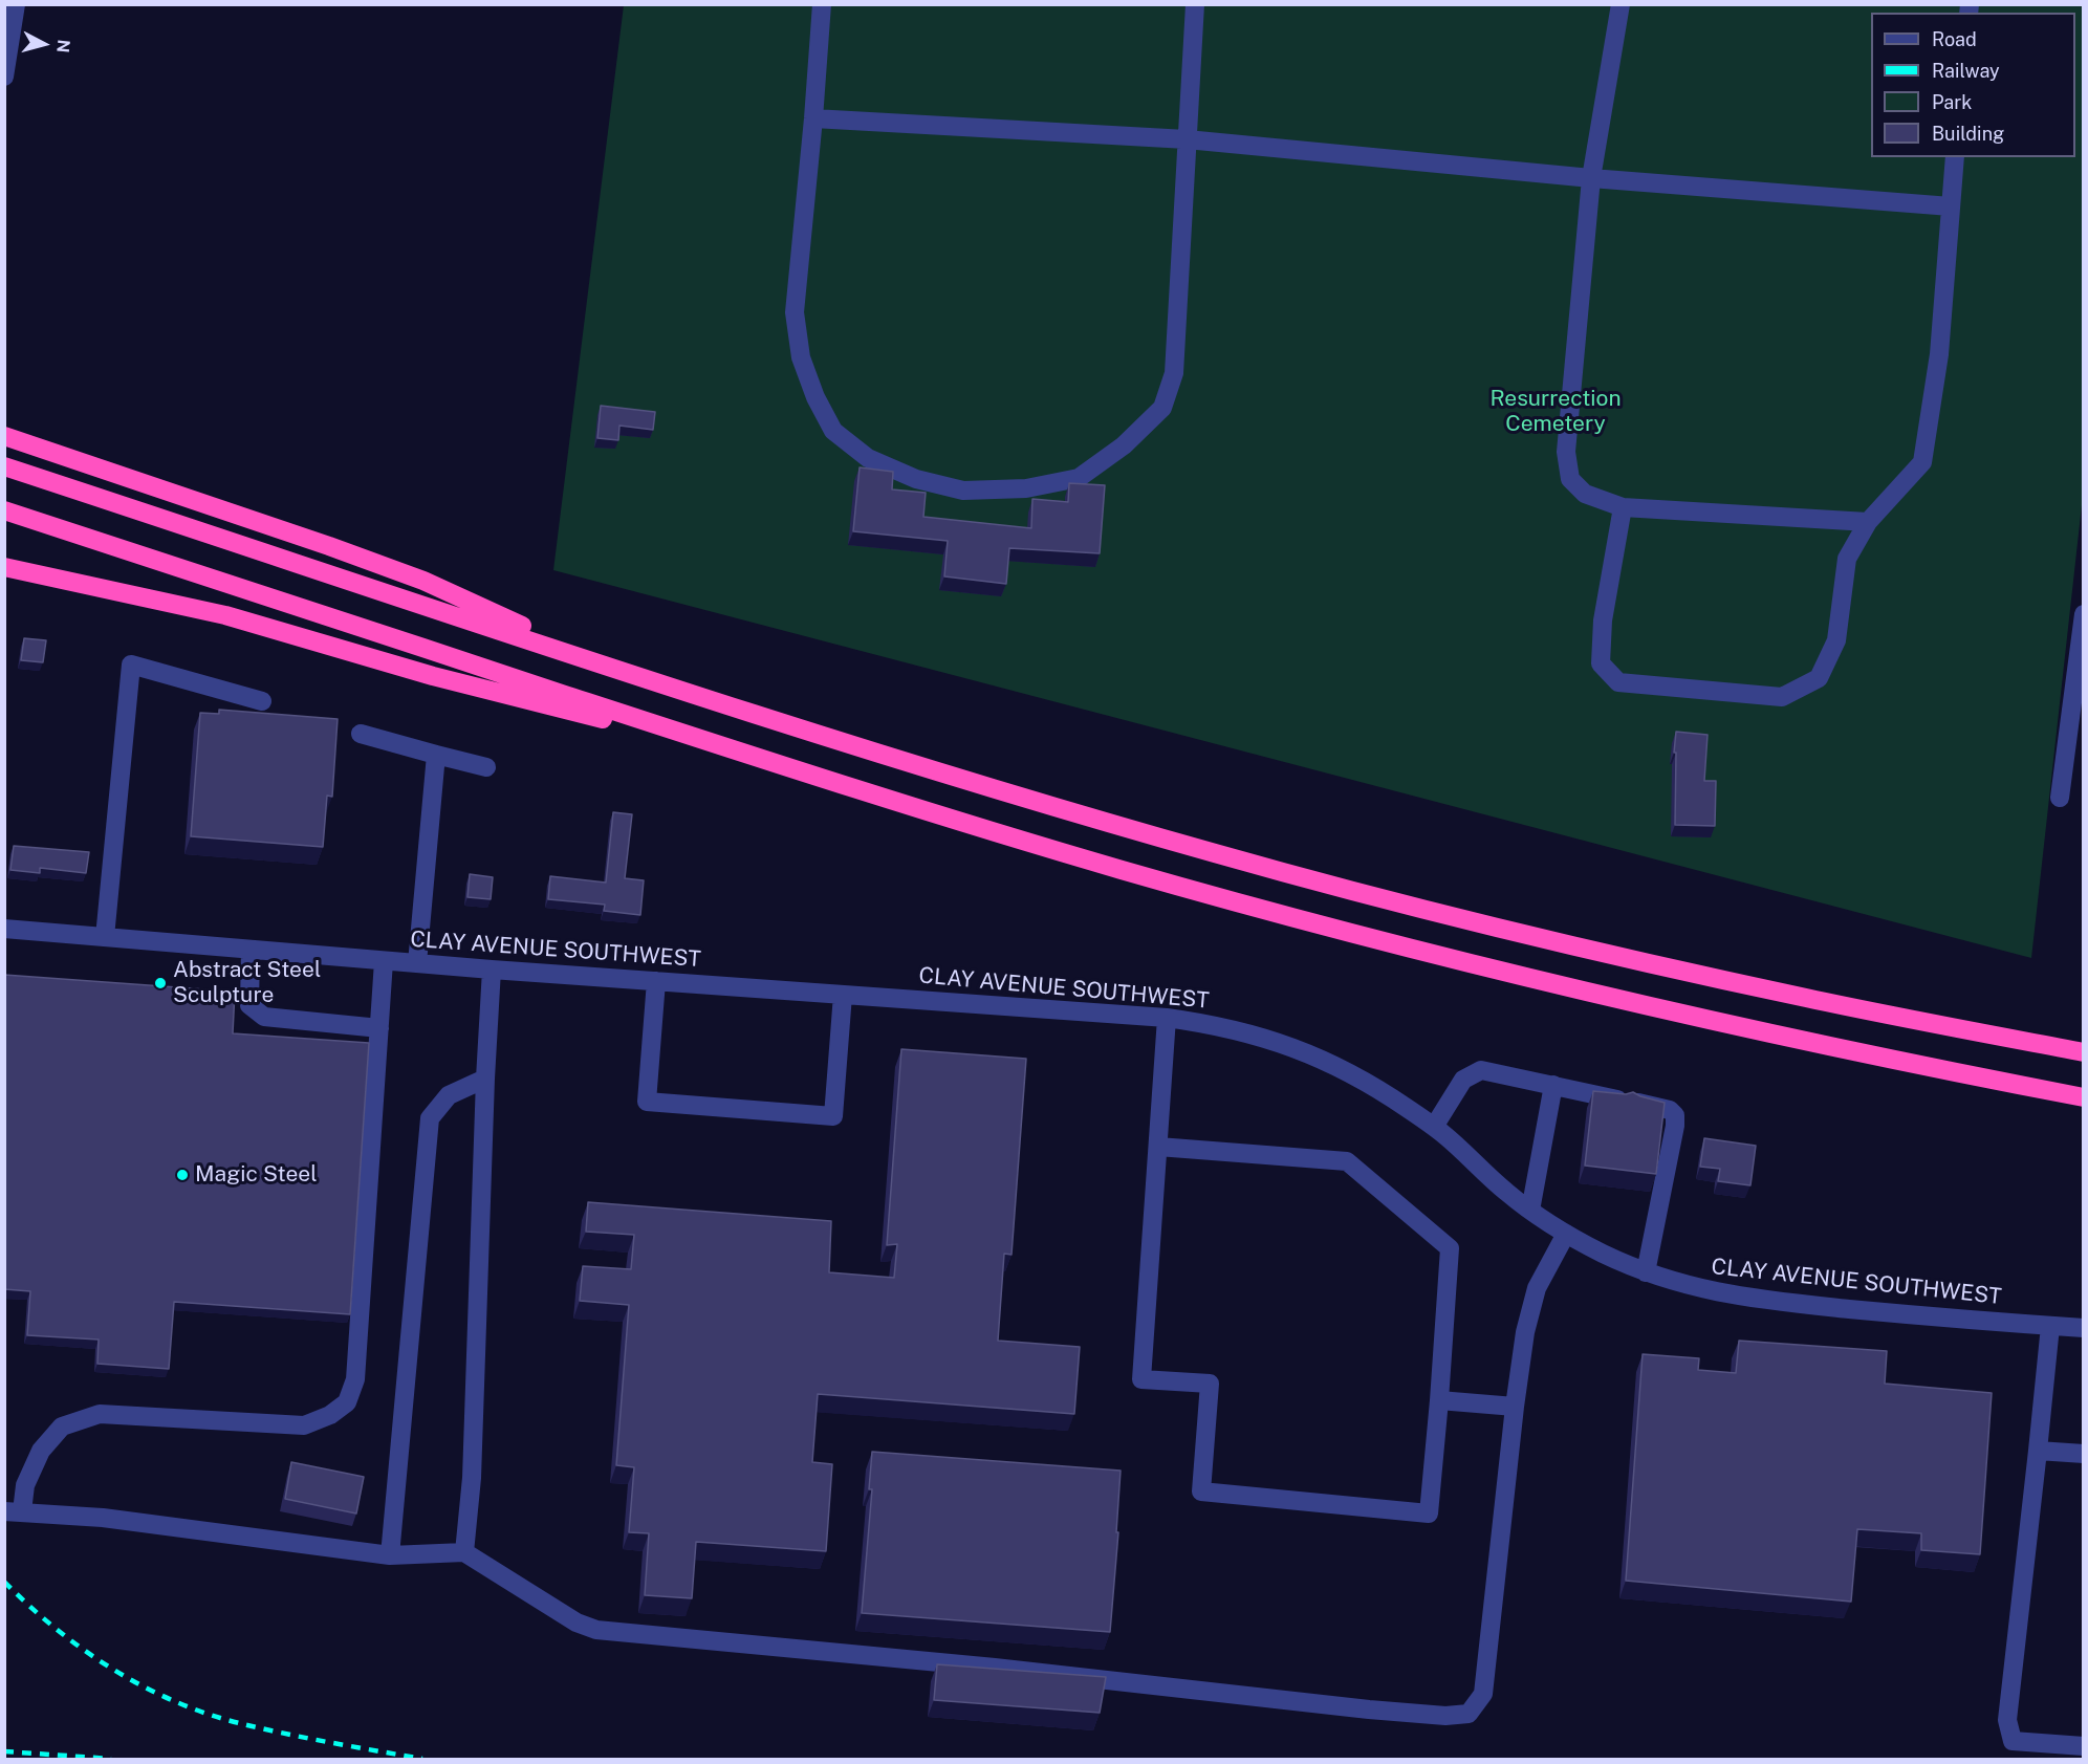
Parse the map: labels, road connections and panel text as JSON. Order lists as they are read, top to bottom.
{
  "streets": {
    "street": ["CLAY AVENUE SOUTHWEST"]
  },
  "parks": ["Resurrection Cemetery"],
  "places": ["Abstract Steel Sculpture", "Magic Steel"],
  "legend": [
    "Road",
    "Railway",
    "Park",
    "Building"
  ],
  "north": "right"
}
